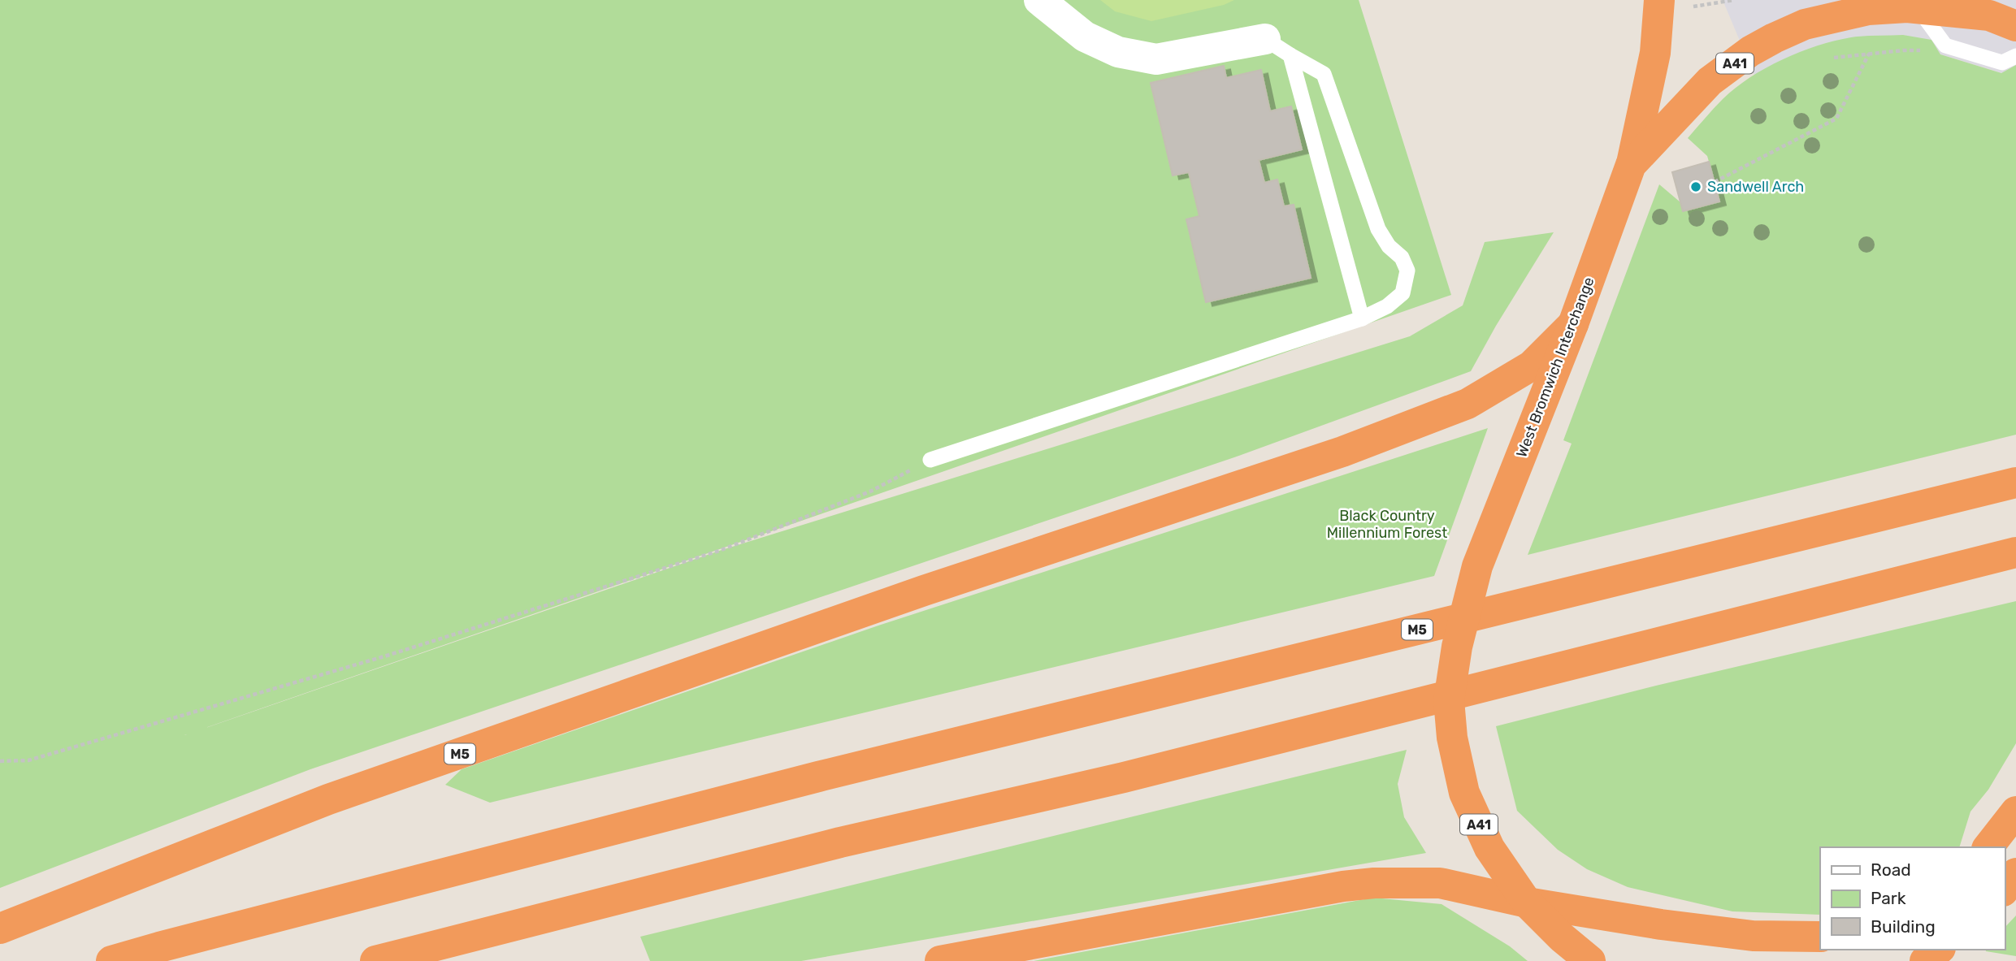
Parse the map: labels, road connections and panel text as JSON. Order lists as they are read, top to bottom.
{
  "streets": {
    "highway": ["A41", "West Bromwich Interchange", "M5"]
  },
  "crossings": [
    ["A41", "West Bromwich Interchange"],
    ["West Bromwich Interchange", "M5"]
  ],
  "parks": ["Black Country Millennium Forest"],
  "places": ["Sandwell Arch"],
  "legend": ["Road", "Park", "Building"]
}
